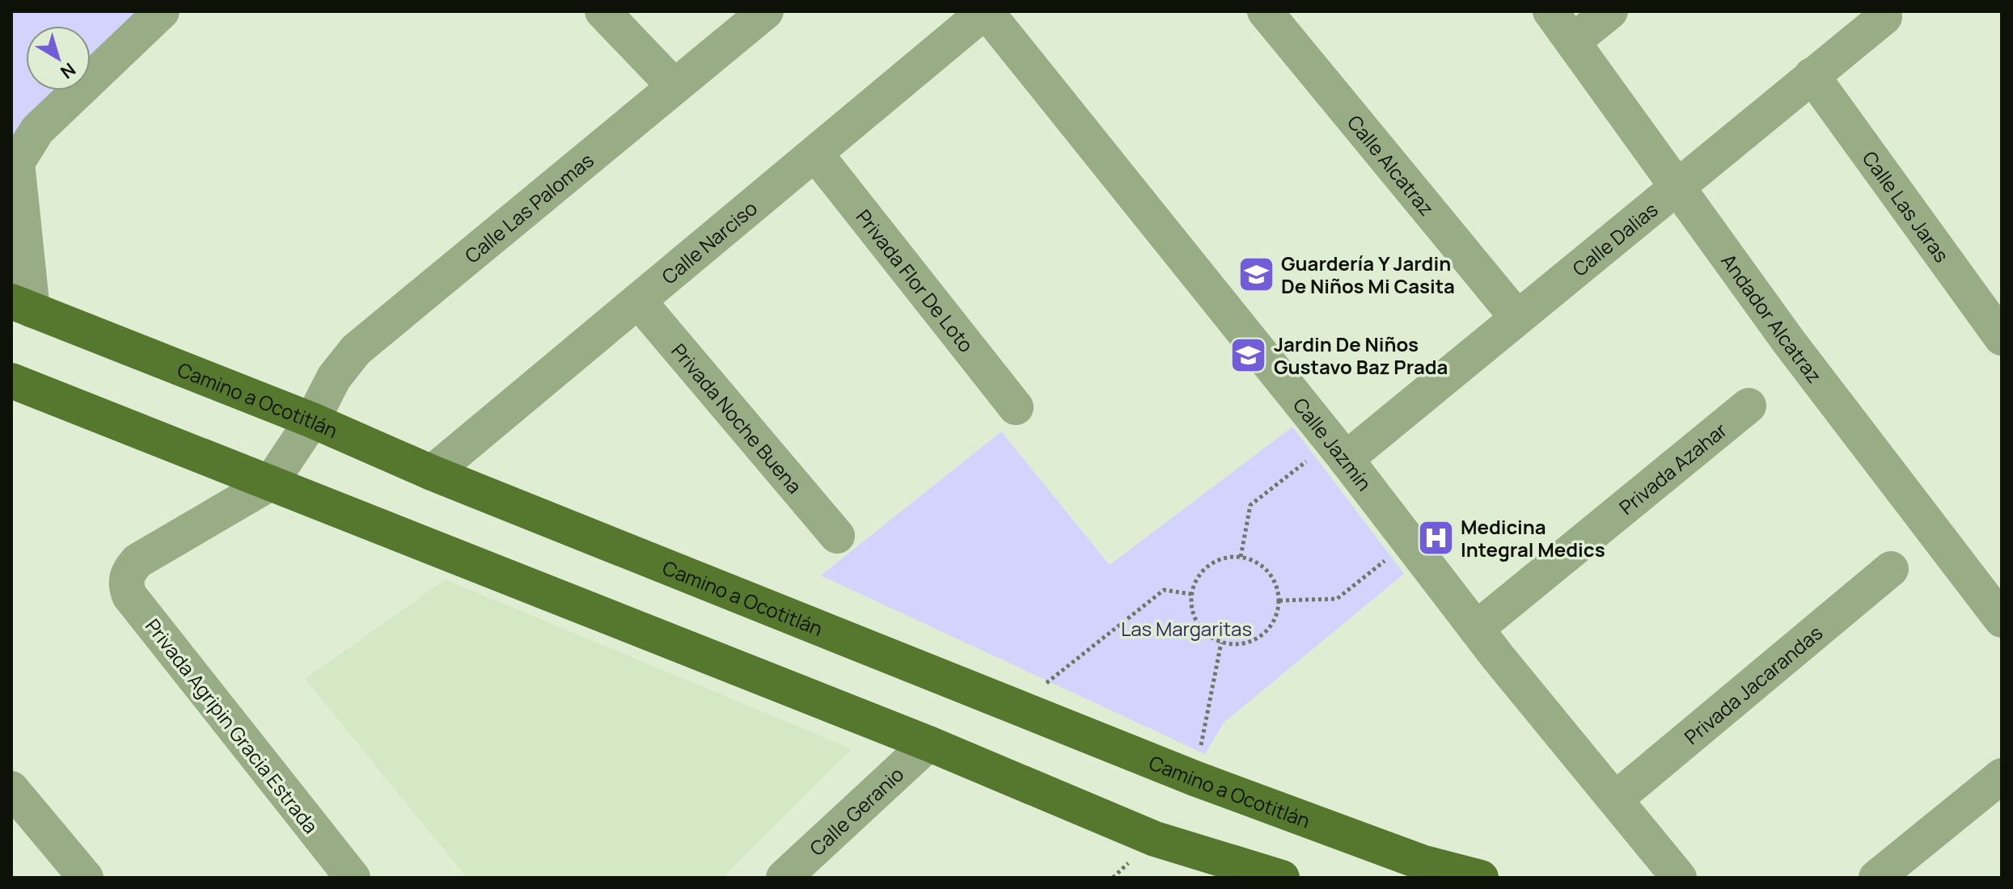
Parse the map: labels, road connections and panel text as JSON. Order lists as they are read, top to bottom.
{
  "streets": {
    "main road": ["Camino a Ocotitlán"],
    "street": [
      "Calle Alcatraz",
      "Calle Las Jaras",
      "Calle Las Palomas",
      "Calle Dalias",
      "Calle Narciso",
      "Privada Flor De Loto",
      "Andador Alcatraz",
      "Privada Noche Buena",
      "Calle Jazmín",
      "Privada Azahar",
      "Privada Jacarandas",
      "Privada Agripin Gracia Estrada",
      "Calle Geranio"
    ]
  },
  "crossings": [
    ["Calle Alcatraz", "Calle Dalias"],
    ["Calle Las Jaras", "Calle Dalias"],
    ["Calle Las Palomas", "Camino a Ocotitlán"],
    ["Calle Las Palomas", "Privada Agripin Gracia Estrada"],
    ["Calle Dalias", "Andador Alcatraz"],
    ["Calle Dalias", "Calle Jazmín"],
    ["Calle Narciso", "Privada Flor De Loto"],
    ["Calle Narciso", "Camino a Ocotitlán"],
    ["Calle Narciso", "Privada Noche Buena"],
    ["Calle Narciso", "Calle Jazmín"],
    ["Calle Jazmín", "Privada Azahar"],
    ["Calle Jazmín", "Privada Jacarandas"]
  ],
  "parks": ["Las Margaritas"],
  "places": {
    "school or university": ["Guardería Y Jardin De Niños Mi Casita", "Jardin De Niños Gustavo Baz Prada"],
    "hospital": ["Medicina Integral Medics"]
  },
  "north": "bottom right"
}
